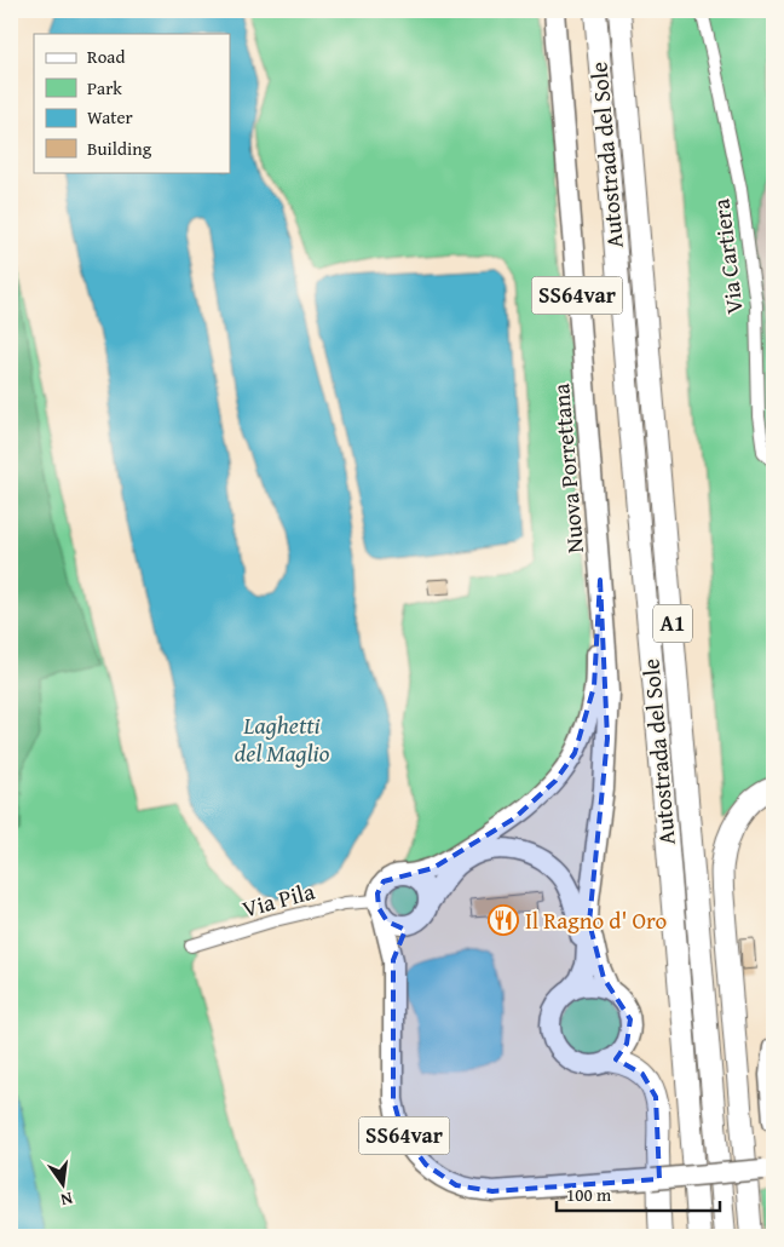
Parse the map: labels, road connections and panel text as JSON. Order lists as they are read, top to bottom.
{
  "streets": {
    "highway": [
      "Autostrada del Sole",
      "SS64var",
      "Nuova Porrettana",
      "A1"
    ],
    "street": ["Via Cartiera", "Via Pila"]
  },
  "crossings": [
    ["SS64var", "Nuova Porrettana"],
    ["SS64var", "Via Pila"]
  ],
  "water": ["Laghetti del Maglio"],
  "places": {
    "restaurant": ["Il Ragno d' Oro"]
  },
  "legend": [
    "Road",
    "Park",
    "Water",
    "Building"
  ],
  "scale_bar": "100 m",
  "north": "bottom"
}
